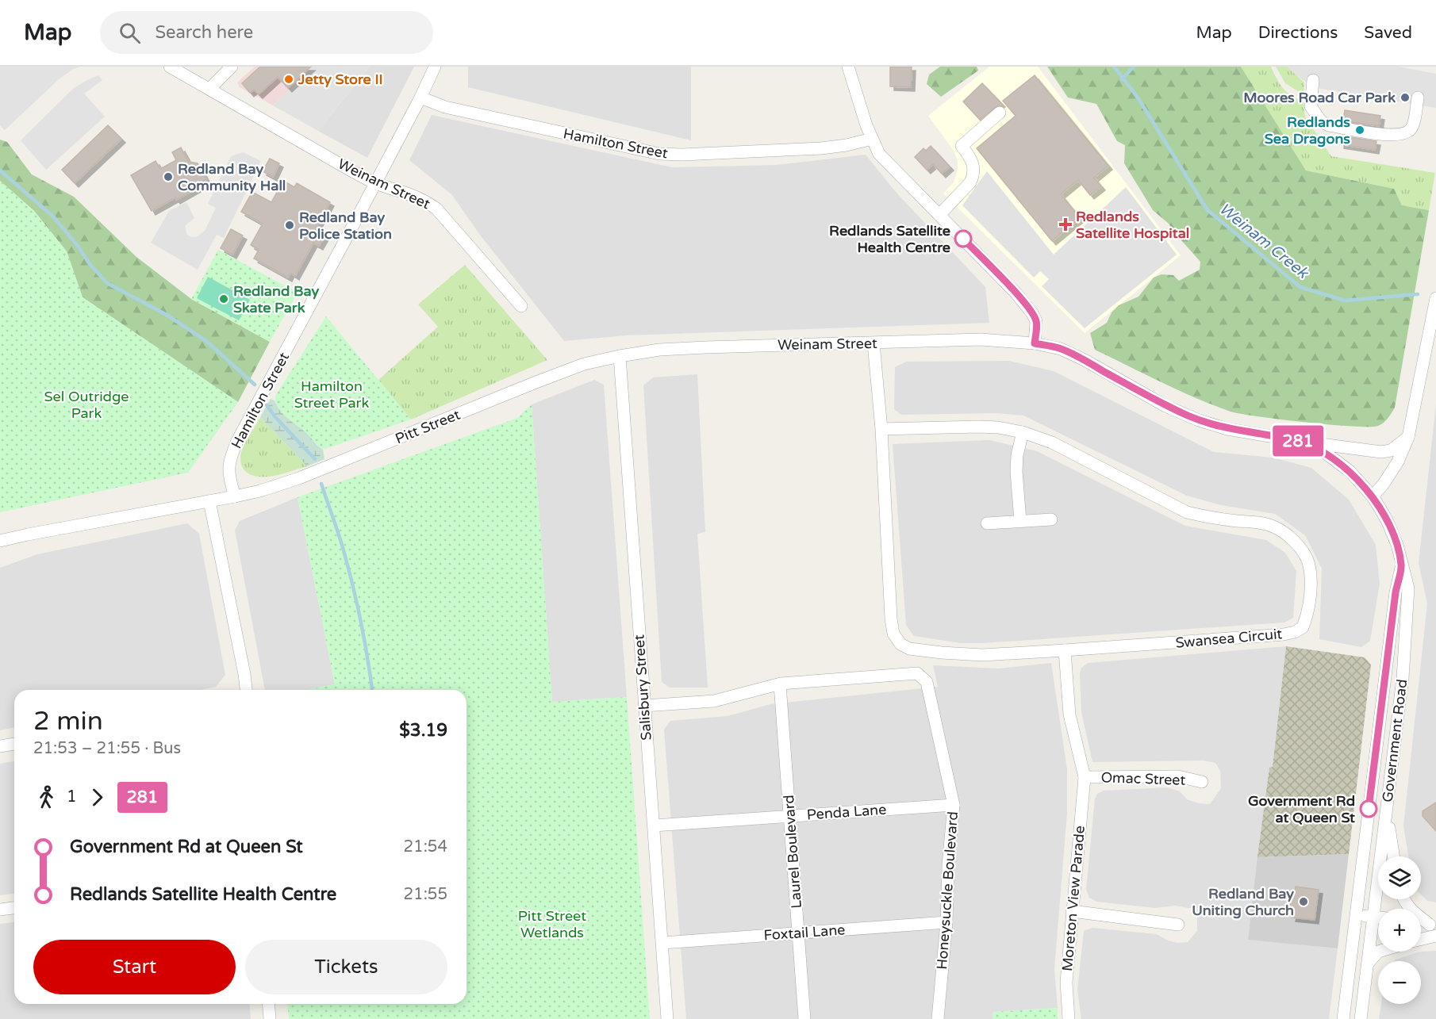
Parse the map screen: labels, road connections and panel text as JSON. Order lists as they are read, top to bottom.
{
  "streets": {
    "street": [
      "Hamilton Street",
      "Weinam Street",
      "Pitt Street",
      "Swansea Circuit",
      "Salisbury Street",
      "Government Road",
      "Omac Street",
      "Penda Lane",
      "Laurel Boulevard",
      "Honeysuckle Boulevard",
      "Moreton View Parade",
      "Foxtail Lane"
    ]
  },
  "crossings": [
    ["Hamilton Street", "Weinam Street"],
    ["Hamilton Street", "Pitt Street"],
    ["Weinam Street", "Pitt Street"],
    ["Weinam Street", "Swansea Circuit"],
    ["Weinam Street", "Salisbury Street"],
    ["Weinam Street", "Government Road"],
    ["Pitt Street", "Salisbury Street"],
    ["Swansea Circuit", "Moreton View Parade"],
    ["Salisbury Street", "Penda Lane"],
    ["Salisbury Street", "Honeysuckle Boulevard"],
    ["Salisbury Street", "Foxtail Lane"],
    ["Omac Street", "Moreton View Parade"],
    ["Penda Lane", "Laurel Boulevard"],
    ["Penda Lane", "Honeysuckle Boulevard"],
    ["Laurel Boulevard", "Honeysuckle Boulevard"],
    ["Laurel Boulevard", "Foxtail Lane"],
    ["Honeysuckle Boulevard", "Foxtail Lane"]
  ],
  "water": ["Weinam Creek"],
  "parks": ["Hamilton Street Park", "Sel Outridge Park", "Pitt Street Wetlands"],
  "places": {
    "other": [
      "Jetty Store II",
      "Moores Road Car Park",
      "Redlands Sea Dragons",
      "Redland Bay Community Hall",
      "Redland Bay Police Station",
      "Redlands Satellite Health Centre",
      "Redland Bay Skate Park",
      "Government Rd at Queen St",
      "Redland Bay Uniting Church"
    ],
    "health": ["Redlands Satellite Hospital"]
  },
  "lines": ["bus line 281"],
  "page": {
    "header": "Map",
    "search": "Search here",
    "nav": ["Map", "Directions", "Saved"],
    "on_map": "281",
    "heading": ["2 min", "21:53 – 21:55 · Bus", "$3.19"],
    "legs": ["1", "281"],
    "list": [
      {
        "name": "Government Rd at Queen St",
        "value": "21:54"
      },
      {
        "name": "Redlands Satellite Health Centre",
        "value": "21:55"
      }
    ],
    "map_buttons": ["+", "−"],
    "buttons": ["Start", "Tickets"]
  }
}
